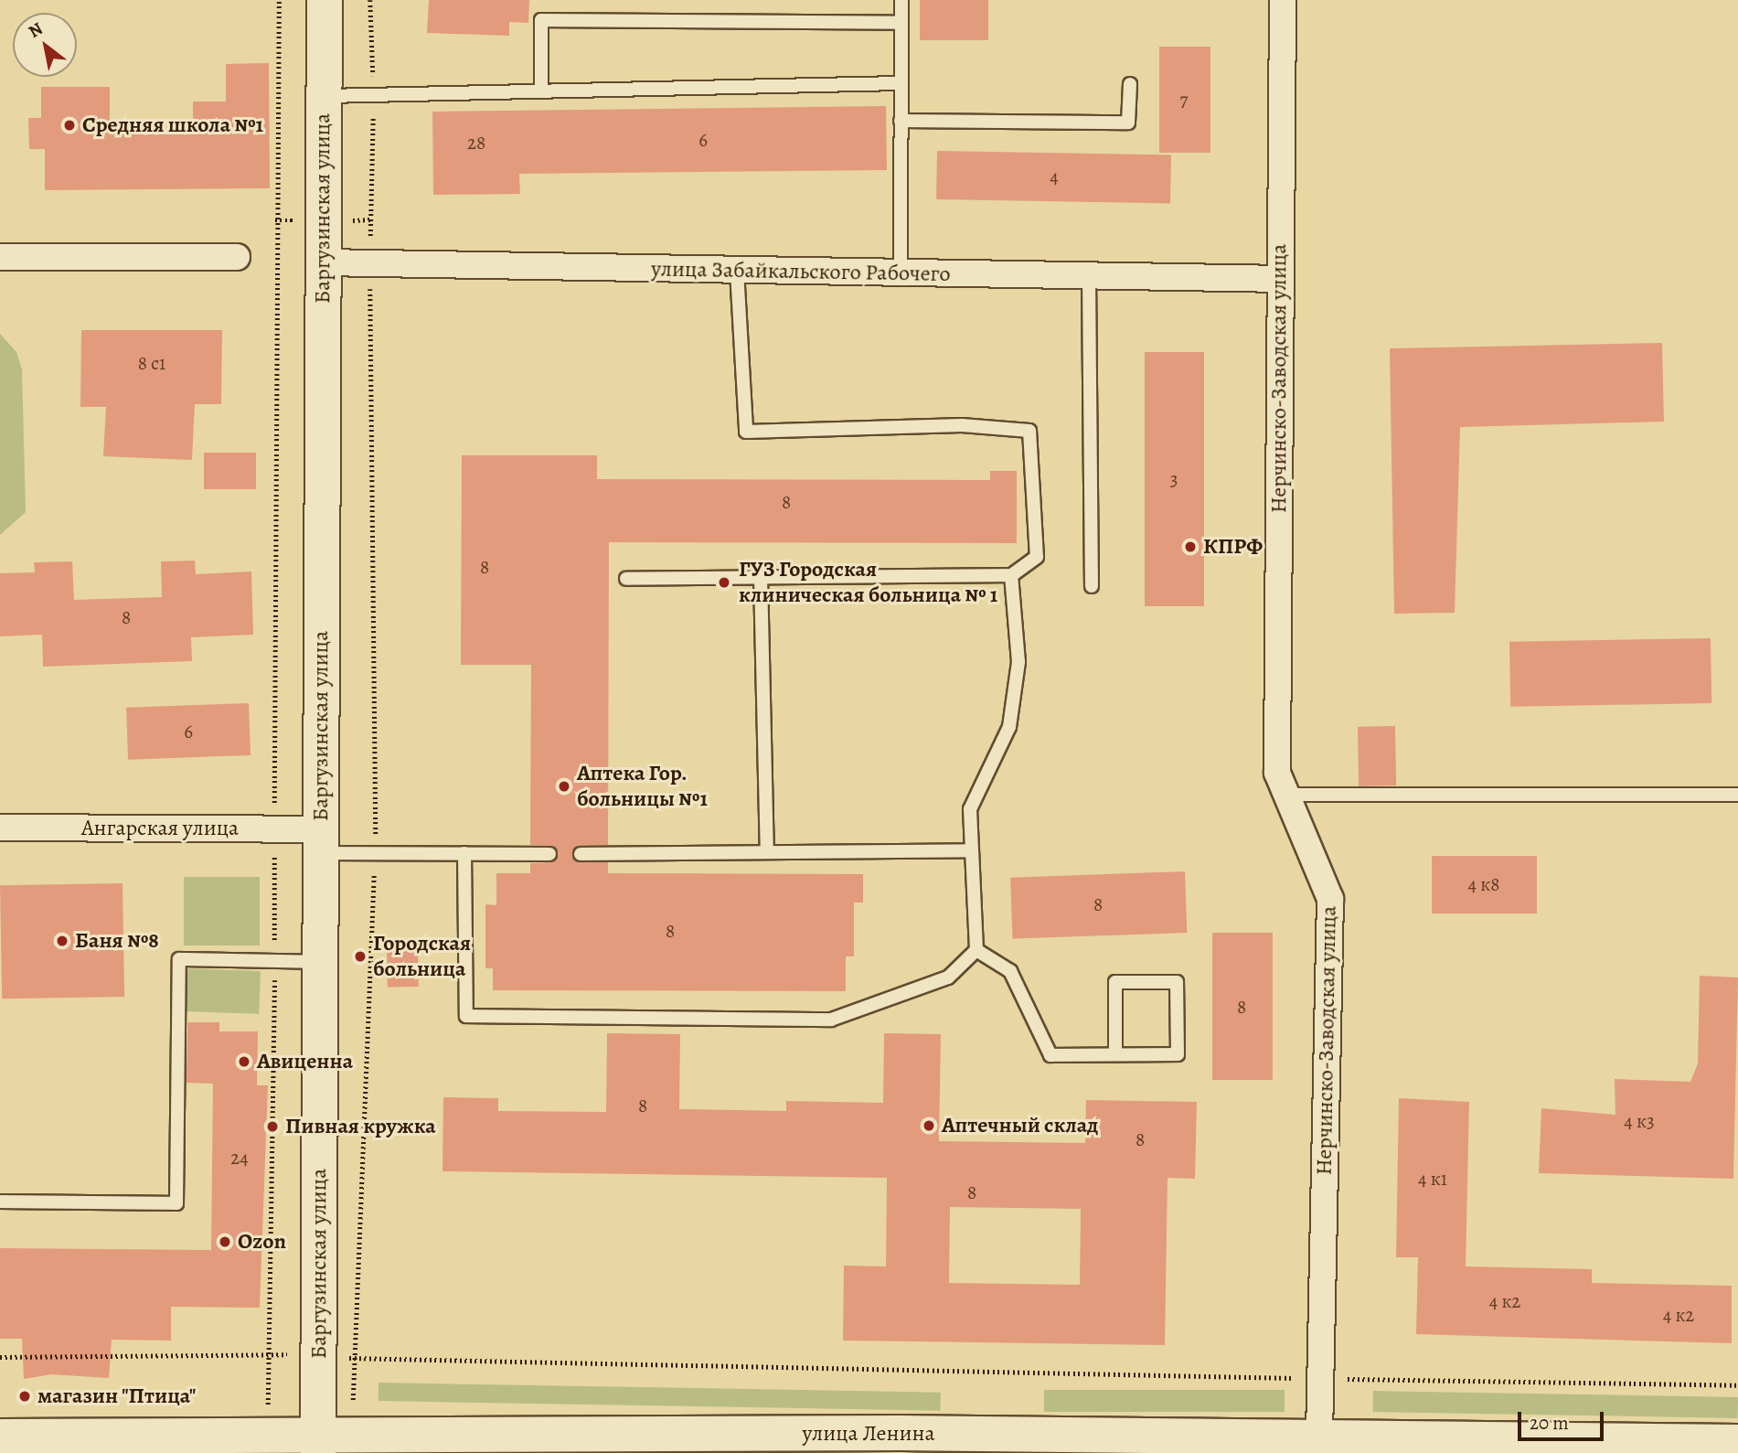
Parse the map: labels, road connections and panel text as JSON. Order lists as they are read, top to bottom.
{
  "streets": {
    "main road": ["Баргузинская улица", "улица Ленина"],
    "street": ["улица Забайкальского Рабочего", "Нерчинско-Заводская улица", "Ангарская улица"]
  },
  "crossings": [
    ["Баргузинская улица", "улица Забайкальского Рабочего"],
    ["Баргузинская улица", "Ангарская улица"],
    ["Баргузинская улица", "улица Ленина"],
    ["улица Забайкальского Рабочего", "Нерчинско-Заводская улица"],
    ["Нерчинско-Заводская улица", "улица Ленина"]
  ],
  "places": [
    "Средняя школа №1",
    "КПРФ",
    "ГУЗ Городская клиническая больница № 1",
    "Аптека Гор. больницы №1",
    "Баня №8",
    "Городская больница",
    "Авиценна",
    "Аптечный склад",
    "Пивная кружка",
    "Ozon",
    "магазин \"Птица\""
  ],
  "house_numbers": [
    "7",
    "6",
    "28",
    "4",
    "8 с1",
    "3",
    "8",
    "8",
    "8",
    "6",
    "4 к8",
    "8",
    "8",
    "8",
    "8",
    "4 к3",
    "8",
    "24",
    "4 к1",
    "8",
    "4 к2",
    "4 к2"
  ],
  "scale_bar": "20 m",
  "north": "top left"
}
